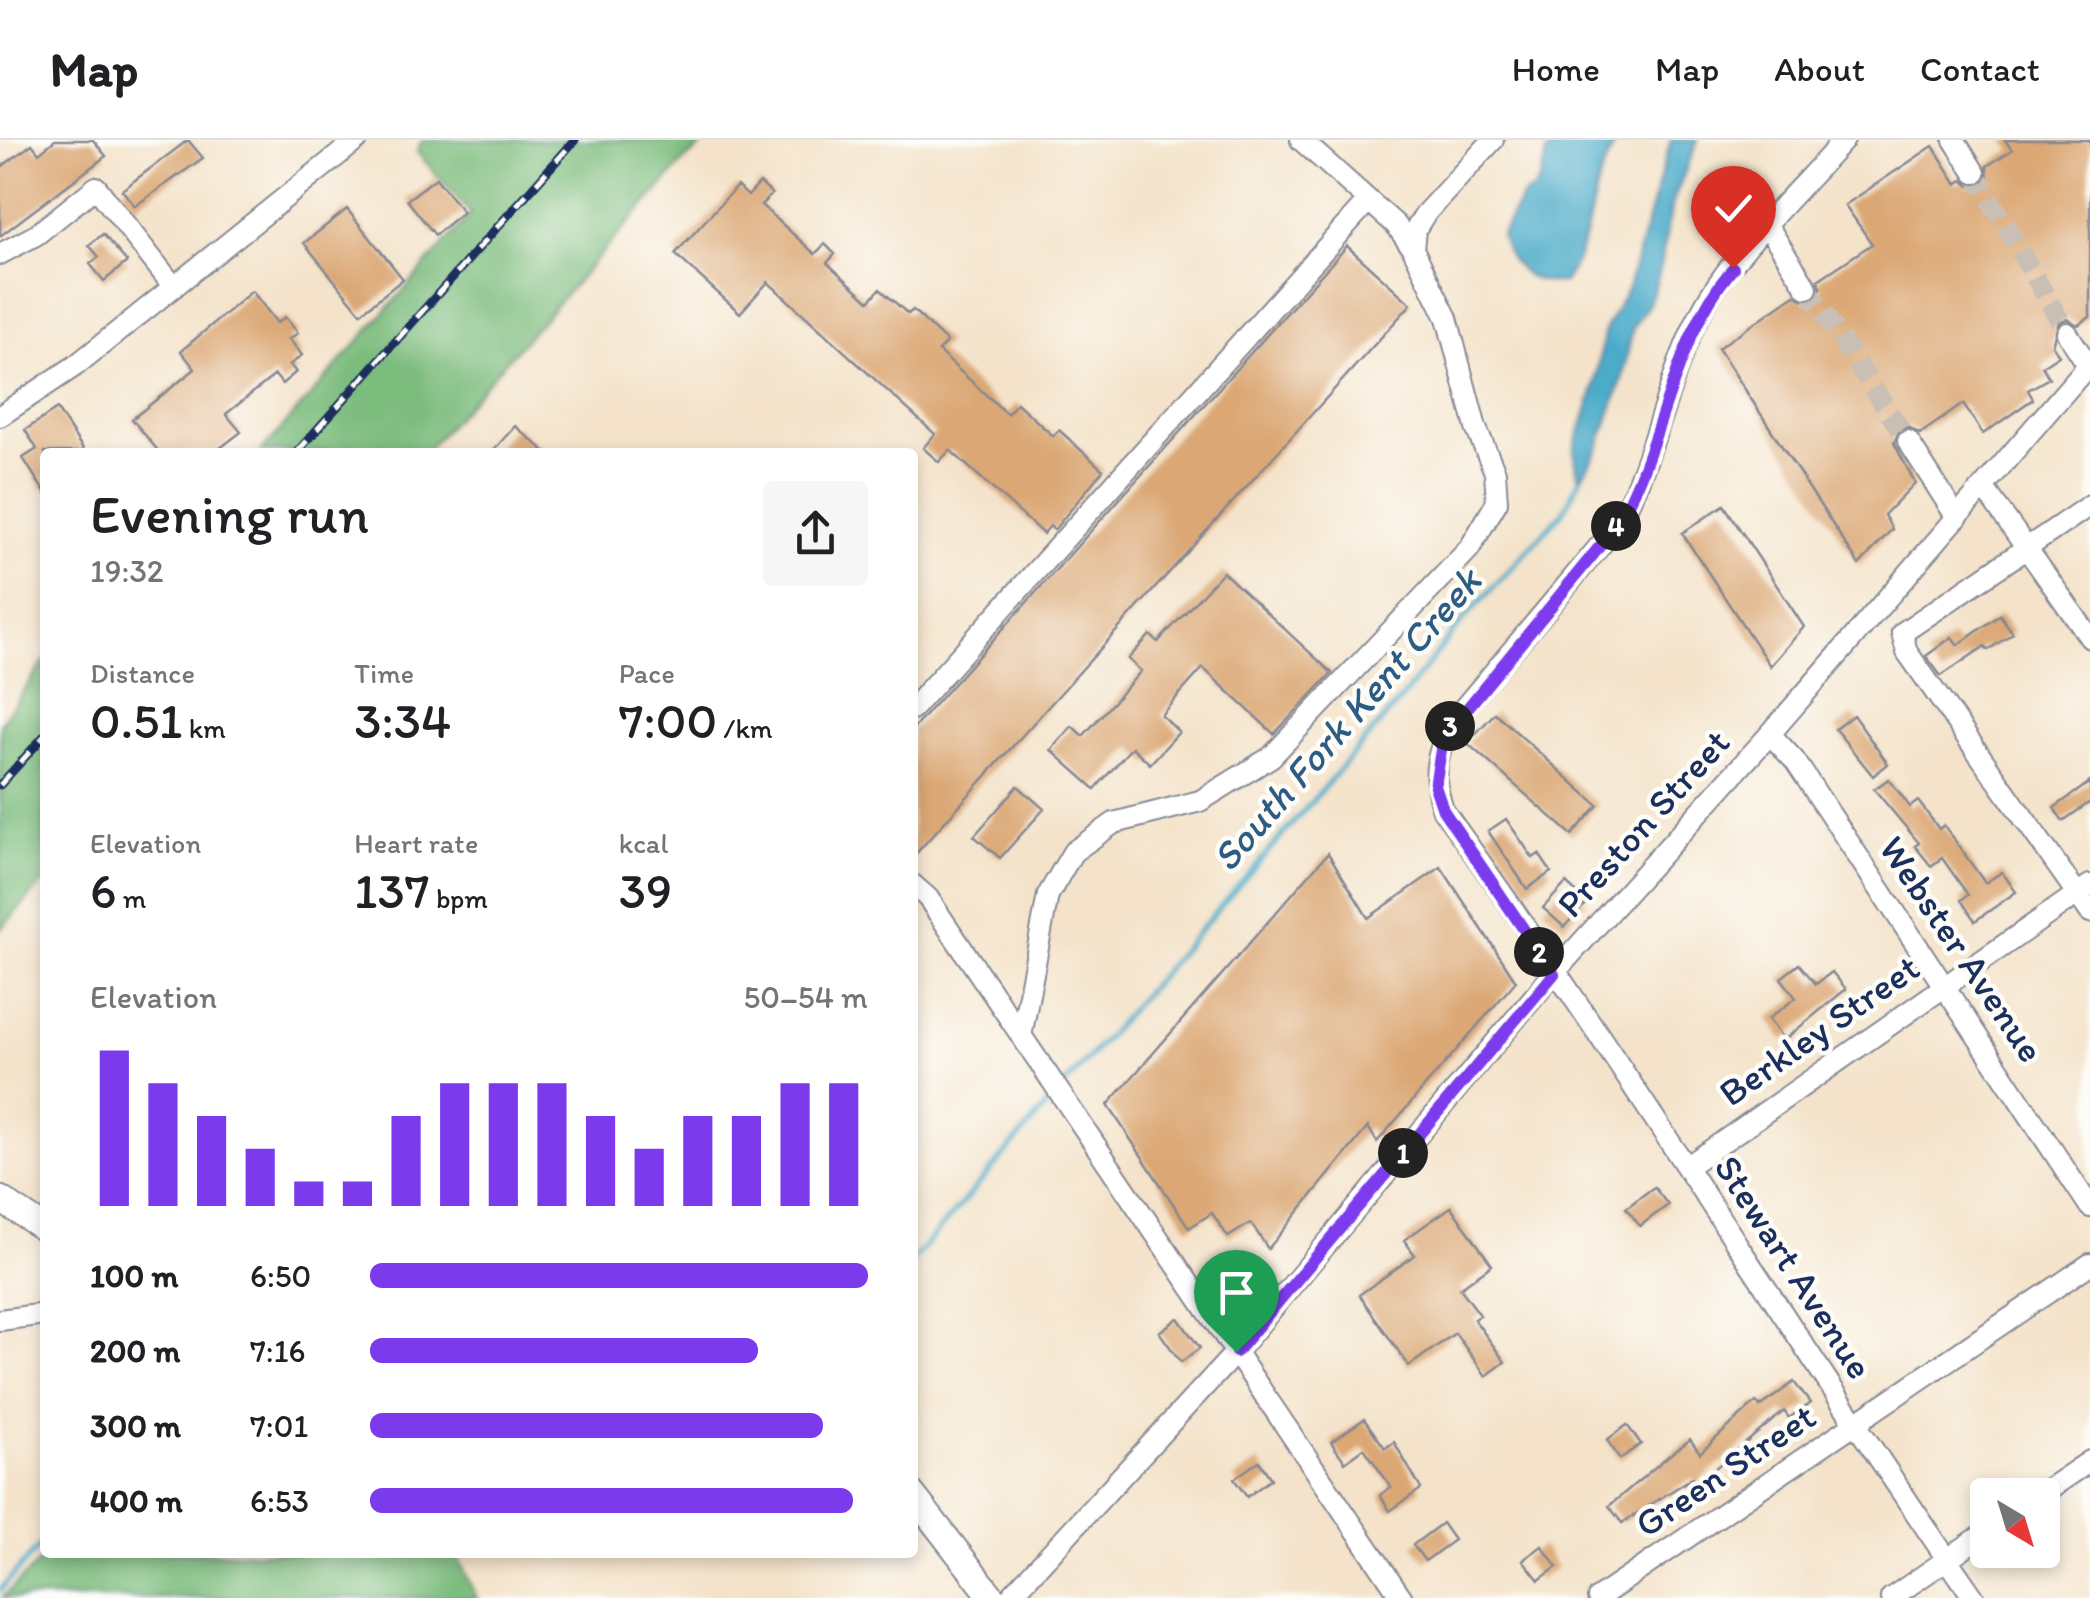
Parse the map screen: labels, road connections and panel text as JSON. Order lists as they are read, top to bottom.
{
  "streets": {
    "street": [
      "Preston Street",
      "Webster Avenue",
      "Berkley Street",
      "Stewart Avenue",
      "Green Street"
    ]
  },
  "crossings": [
    ["Preston Street", "Webster Avenue"],
    ["Preston Street", "Stewart Avenue"],
    ["Webster Avenue", "Berkley Street"],
    ["Berkley Street", "Stewart Avenue"],
    ["Stewart Avenue", "Green Street"]
  ],
  "water": ["South Fork Kent Creek"],
  "north": "bottom right",
  "page": {
    "header": "Map",
    "nav": [
      "Home",
      "Map",
      "About",
      "Contact"
    ],
    "heading": ["Evening run", "19:32"],
    "pins": [
      "4",
      "3",
      "2",
      "1"
    ],
    "stats": [
      ["Distance", "0.51 km"],
      ["Time", "3:34"],
      ["Pace", "7:00 /km"],
      ["Elevation", "6 m"],
      ["Heart rate", "137 bpm"],
      ["kcal", "39"]
    ],
    "chart": ["Elevation", "50–54 m"],
    "list": [
      {
        "name": "100 m",
        "note": "6:50"
      },
      {
        "name": "200 m",
        "note": "7:16"
      },
      {
        "name": "300 m",
        "note": "7:01"
      },
      {
        "name": "400 m",
        "note": "6:53"
      }
    ]
  }
}
